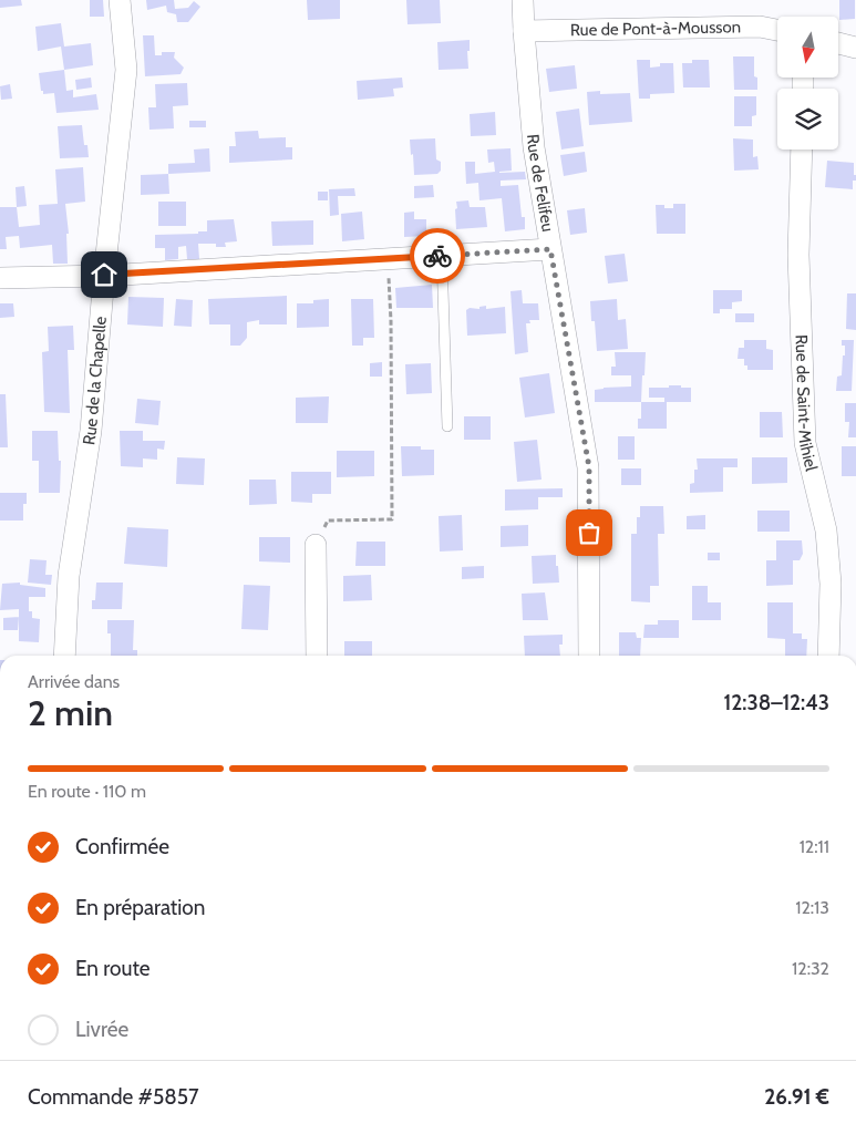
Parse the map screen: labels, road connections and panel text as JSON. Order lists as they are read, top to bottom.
{
  "streets": {
    "street": [
      "Rue de Pont-à-Mousson",
      "Rue de Felifeu",
      "Rue de la Chapelle",
      "Rue de Saint-Mihiel"
    ]
  },
  "crossings": [
    ["Rue de Pont-à-Mousson", "Rue de Felifeu"]
  ],
  "north": "bottom",
  "page": {
    "heading": ["2 min", "Arrivée dans", "12:38–12:43"],
    "panel": ["Commande #5857", "26.91 €"],
    "bar": "En route · 110 m",
    "list": [
      ["Confirmée", "12:11"],
      ["En préparation", "12:13"],
      ["En route", "12:32"],
      "Livrée"
    ]
  }
}
